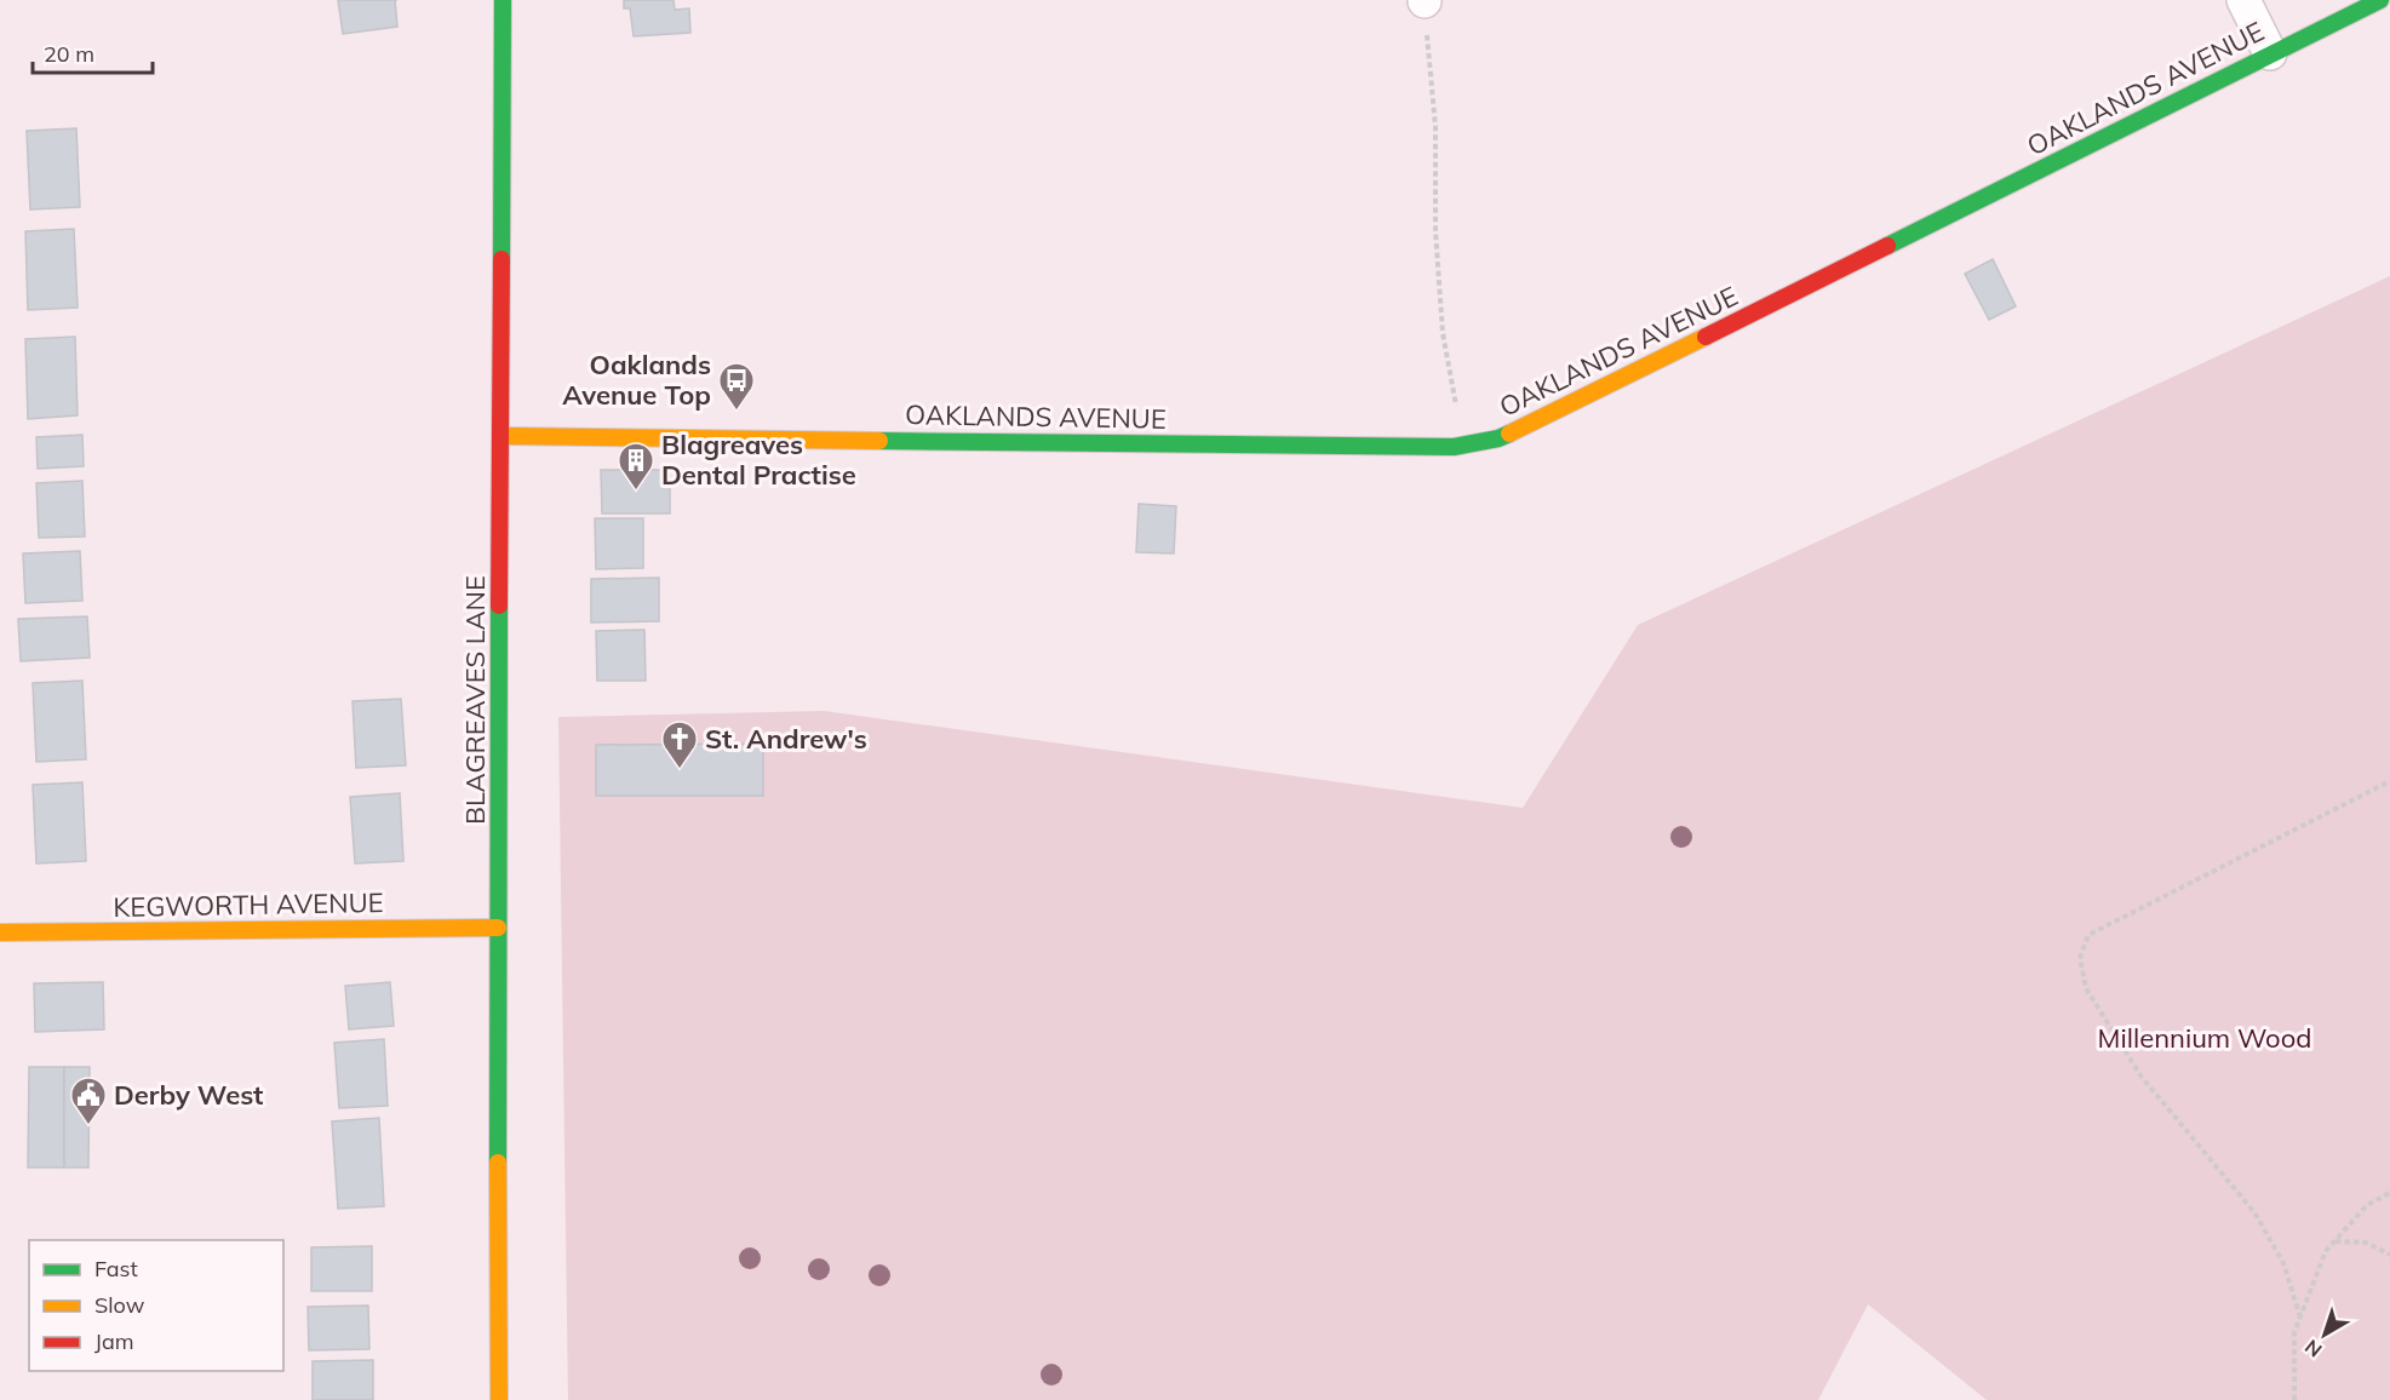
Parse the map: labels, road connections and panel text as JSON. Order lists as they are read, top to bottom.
{
  "streets": {
    "street": ["OAKLANDS AVENUE", "BLAGREAVES LANE", "KEGWORTH AVENUE"]
  },
  "crossings": [
    ["OAKLANDS AVENUE", "BLAGREAVES LANE"],
    ["BLAGREAVES LANE", "KEGWORTH AVENUE"]
  ],
  "parks": ["Millennium Wood"],
  "places": {
    "bus stop": ["Oaklands Avenue Top"],
    "building": ["Blagreaves Dental Practise"],
    "church": ["St. Andrew's"],
    "public building": ["Derby West"]
  },
  "legend": ["Fast", "Slow", "Jam"],
  "scale_bar": "20 m",
  "north": "bottom left"
}
